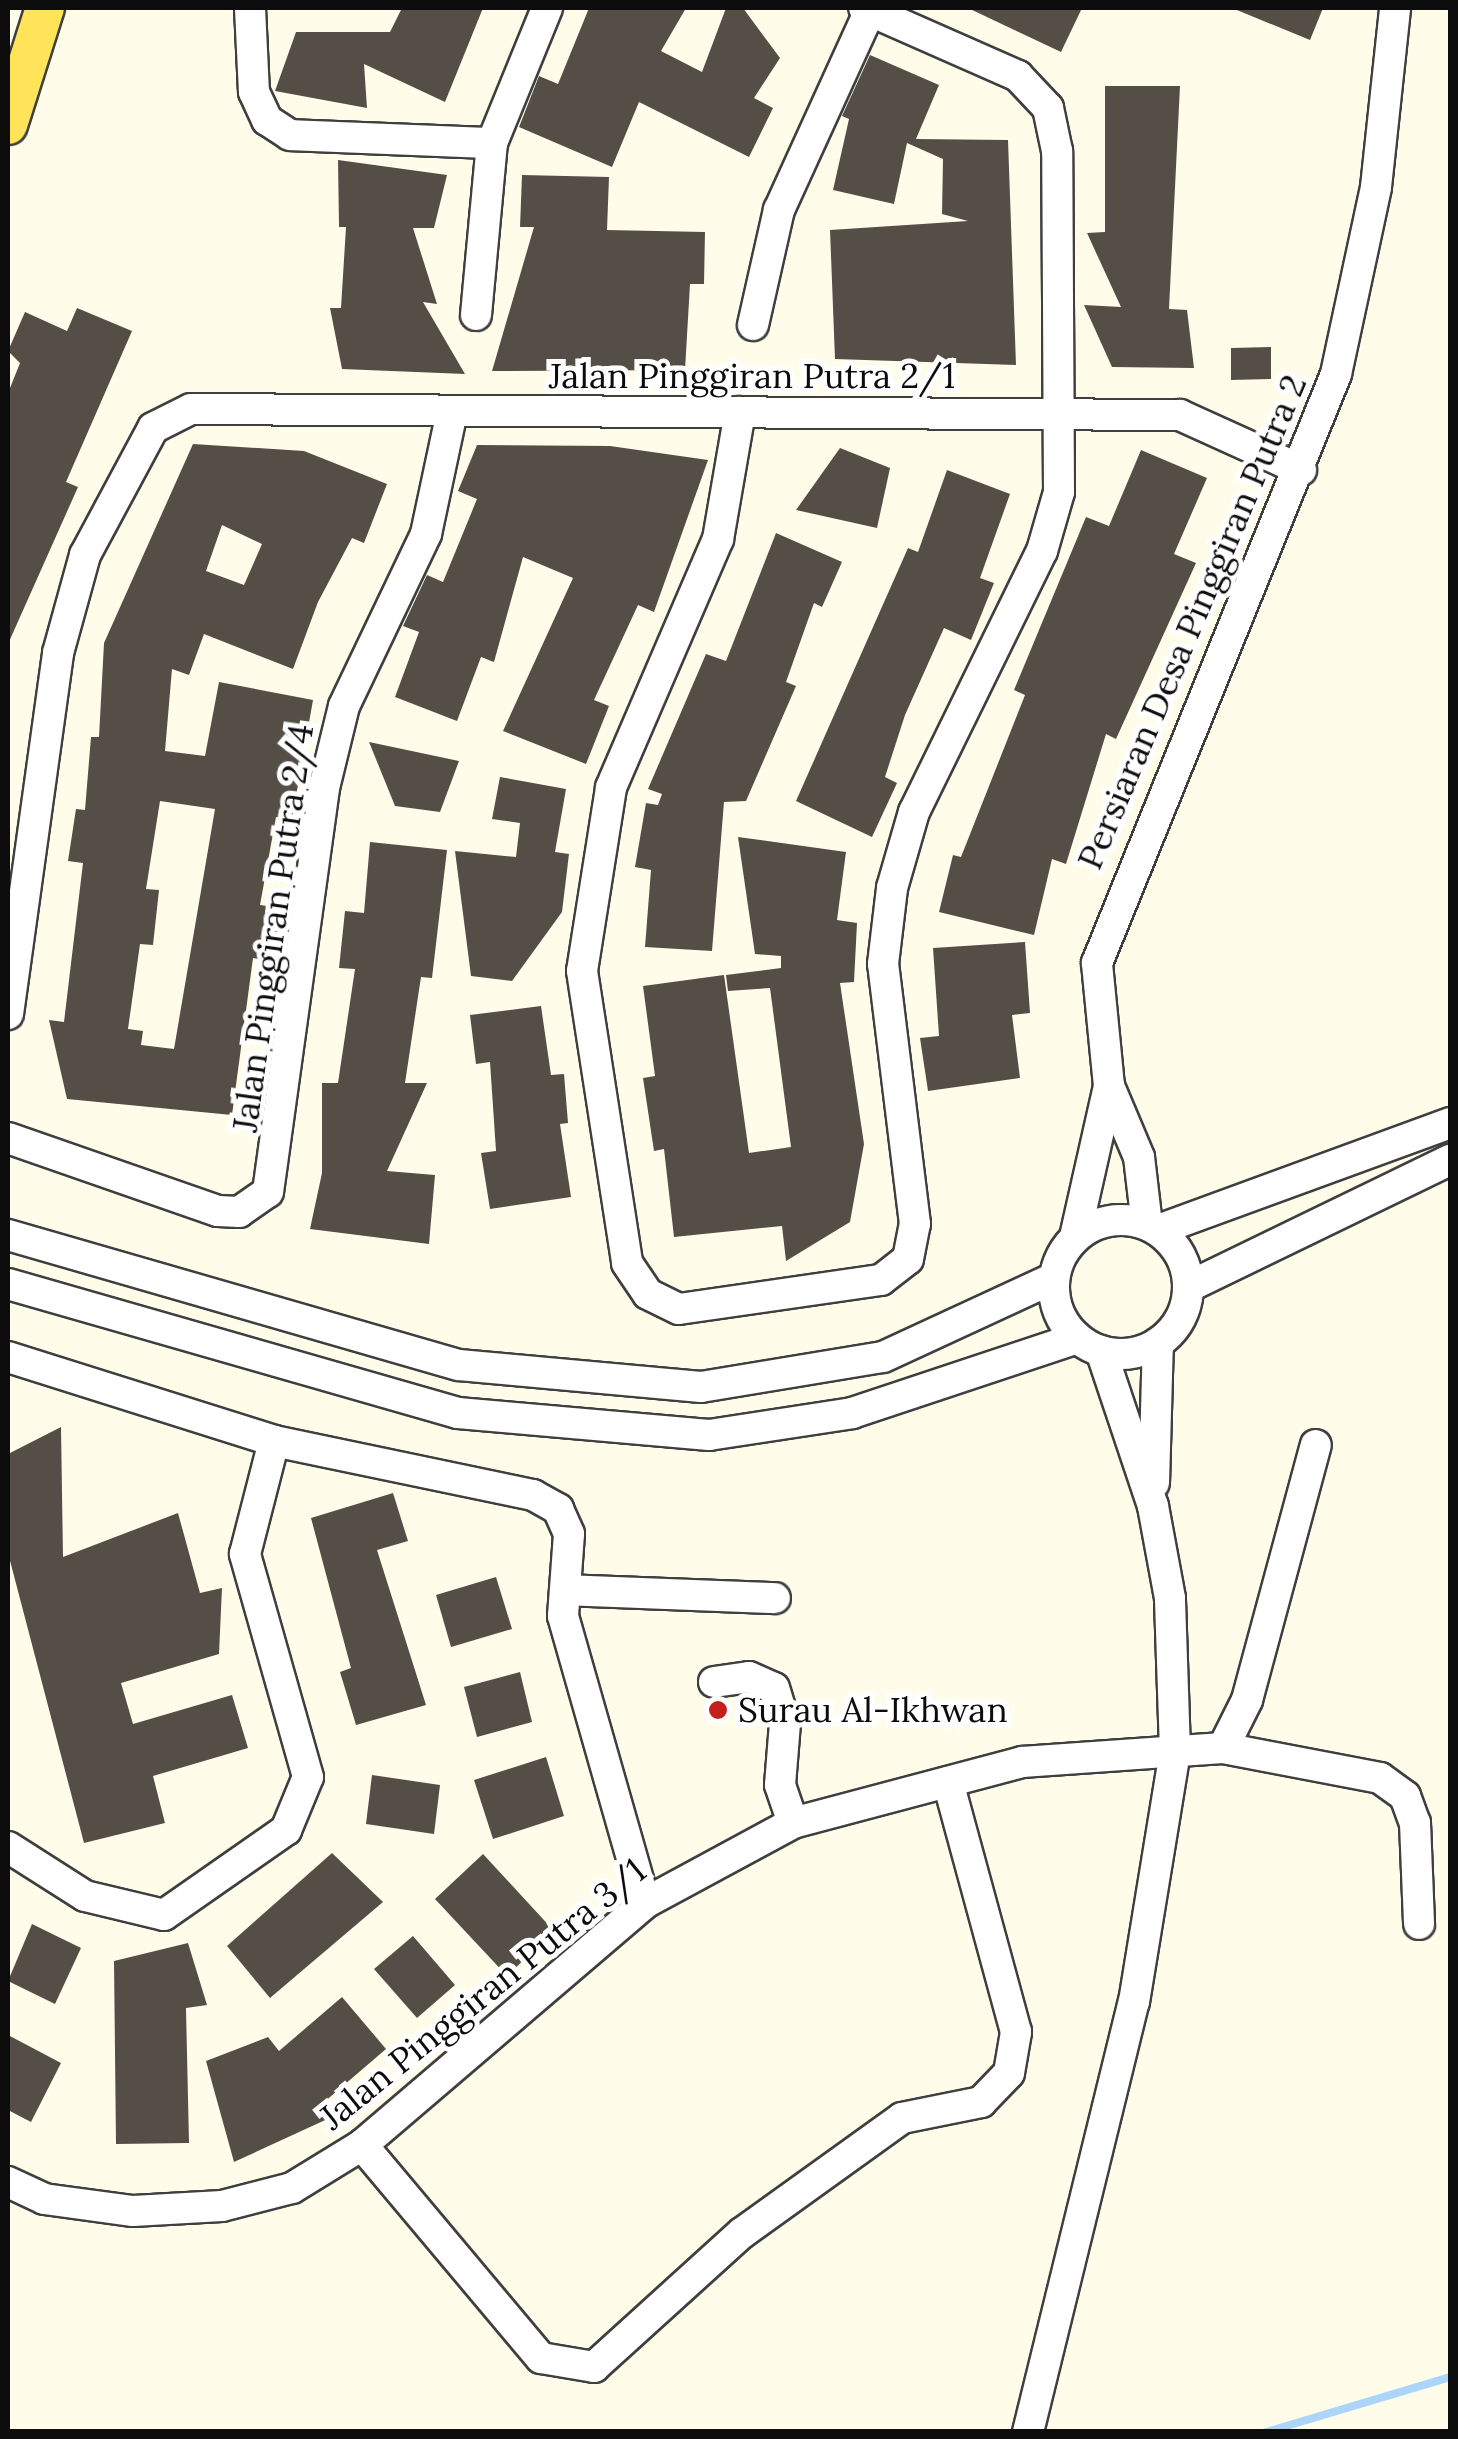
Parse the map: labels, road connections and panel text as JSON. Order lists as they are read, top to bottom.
{
  "streets": {
    "street": [
      "Jalan Pinggiran Putra 2/1",
      "Persiaran Desa Pinggiran Putra 2",
      "Jalan Pinggiran Putra 2/4",
      "Jalan Pinggiran Putra 3/1"
    ]
  },
  "crossings": [
    ["Jalan Pinggiran Putra 2/1", "Persiaran Desa Pinggiran Putra 2"],
    ["Jalan Pinggiran Putra 2/1", "Jalan Pinggiran Putra 2/4"]
  ],
  "places": ["Surau Al-Ikhwan"]
}
